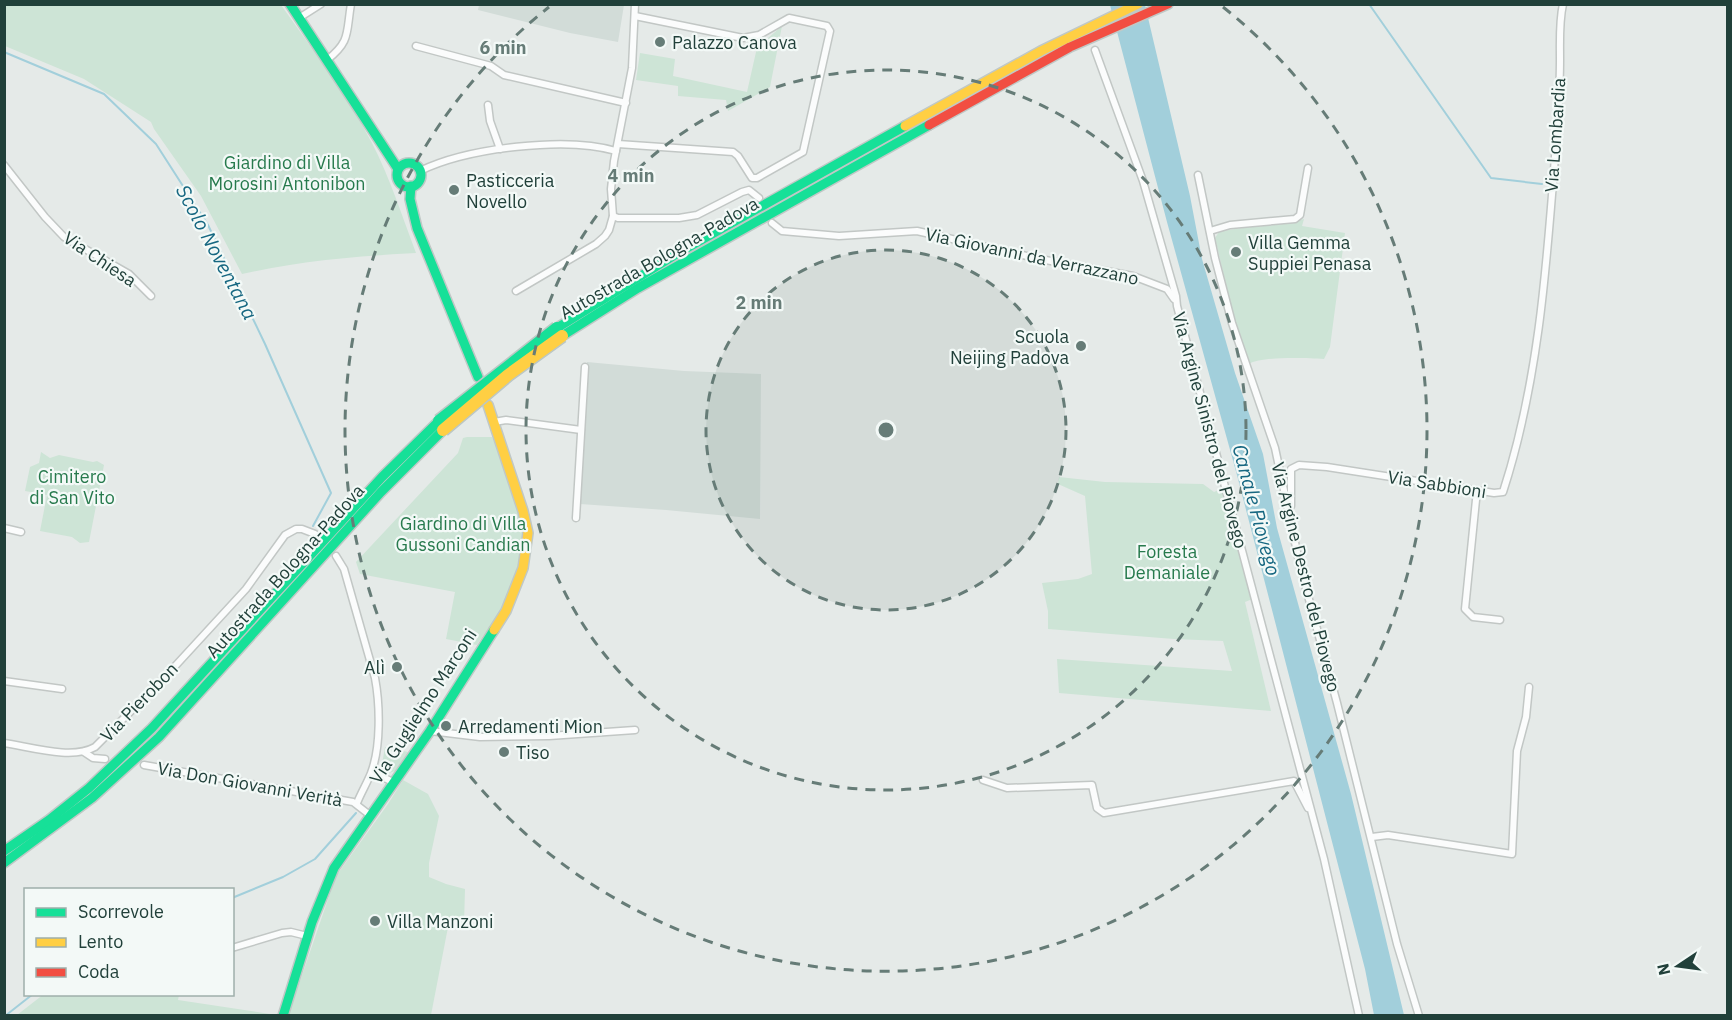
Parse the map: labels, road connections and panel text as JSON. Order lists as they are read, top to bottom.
{
  "streets": {
    "main road": ["Autostrada Bologna-Padova", "Via Guglielmo Marconi"],
    "street": [
      "Via Lombardia",
      "Via Giovanni da Verrazzano",
      "Via Chiesa",
      "Via Argine Sinistro del Piovego",
      "Via Sabbioni",
      "Via Argine Destro del Piovego",
      "Via Pierobon",
      "Via Don Giovanni Verità"
    ]
  },
  "crossings": [
    ["Via Lombardia", "Via Sabbioni"],
    ["Via Giovanni da Verrazzano", "Via Argine Sinistro del Piovego"],
    ["Via Sabbioni", "Via Argine Destro del Piovego"],
    ["Via Guglielmo Marconi", "Via Don Giovanni Verità"]
  ],
  "water": ["Scolo Noventana", "Canale Piovego"],
  "parks": [
    "Giardino di Villa Morosini Antonibon",
    "Cimitero di San Vito",
    "Giardino di Villa Gussoni Candian",
    "Foresta Demaniale"
  ],
  "places": [
    "Palazzo Canova",
    "Pasticceria Novello",
    "Villa Gemma Suppiei Penasa",
    "Scuola Neijing Padova",
    "Alì",
    "Arredamenti Mion",
    "Tiso",
    "Villa Manzoni"
  ],
  "legend": ["Scorrevole", "Lento", "Coda"],
  "north": "left",
  "rings": ["6 min", "4 min", "2 min"]
}
